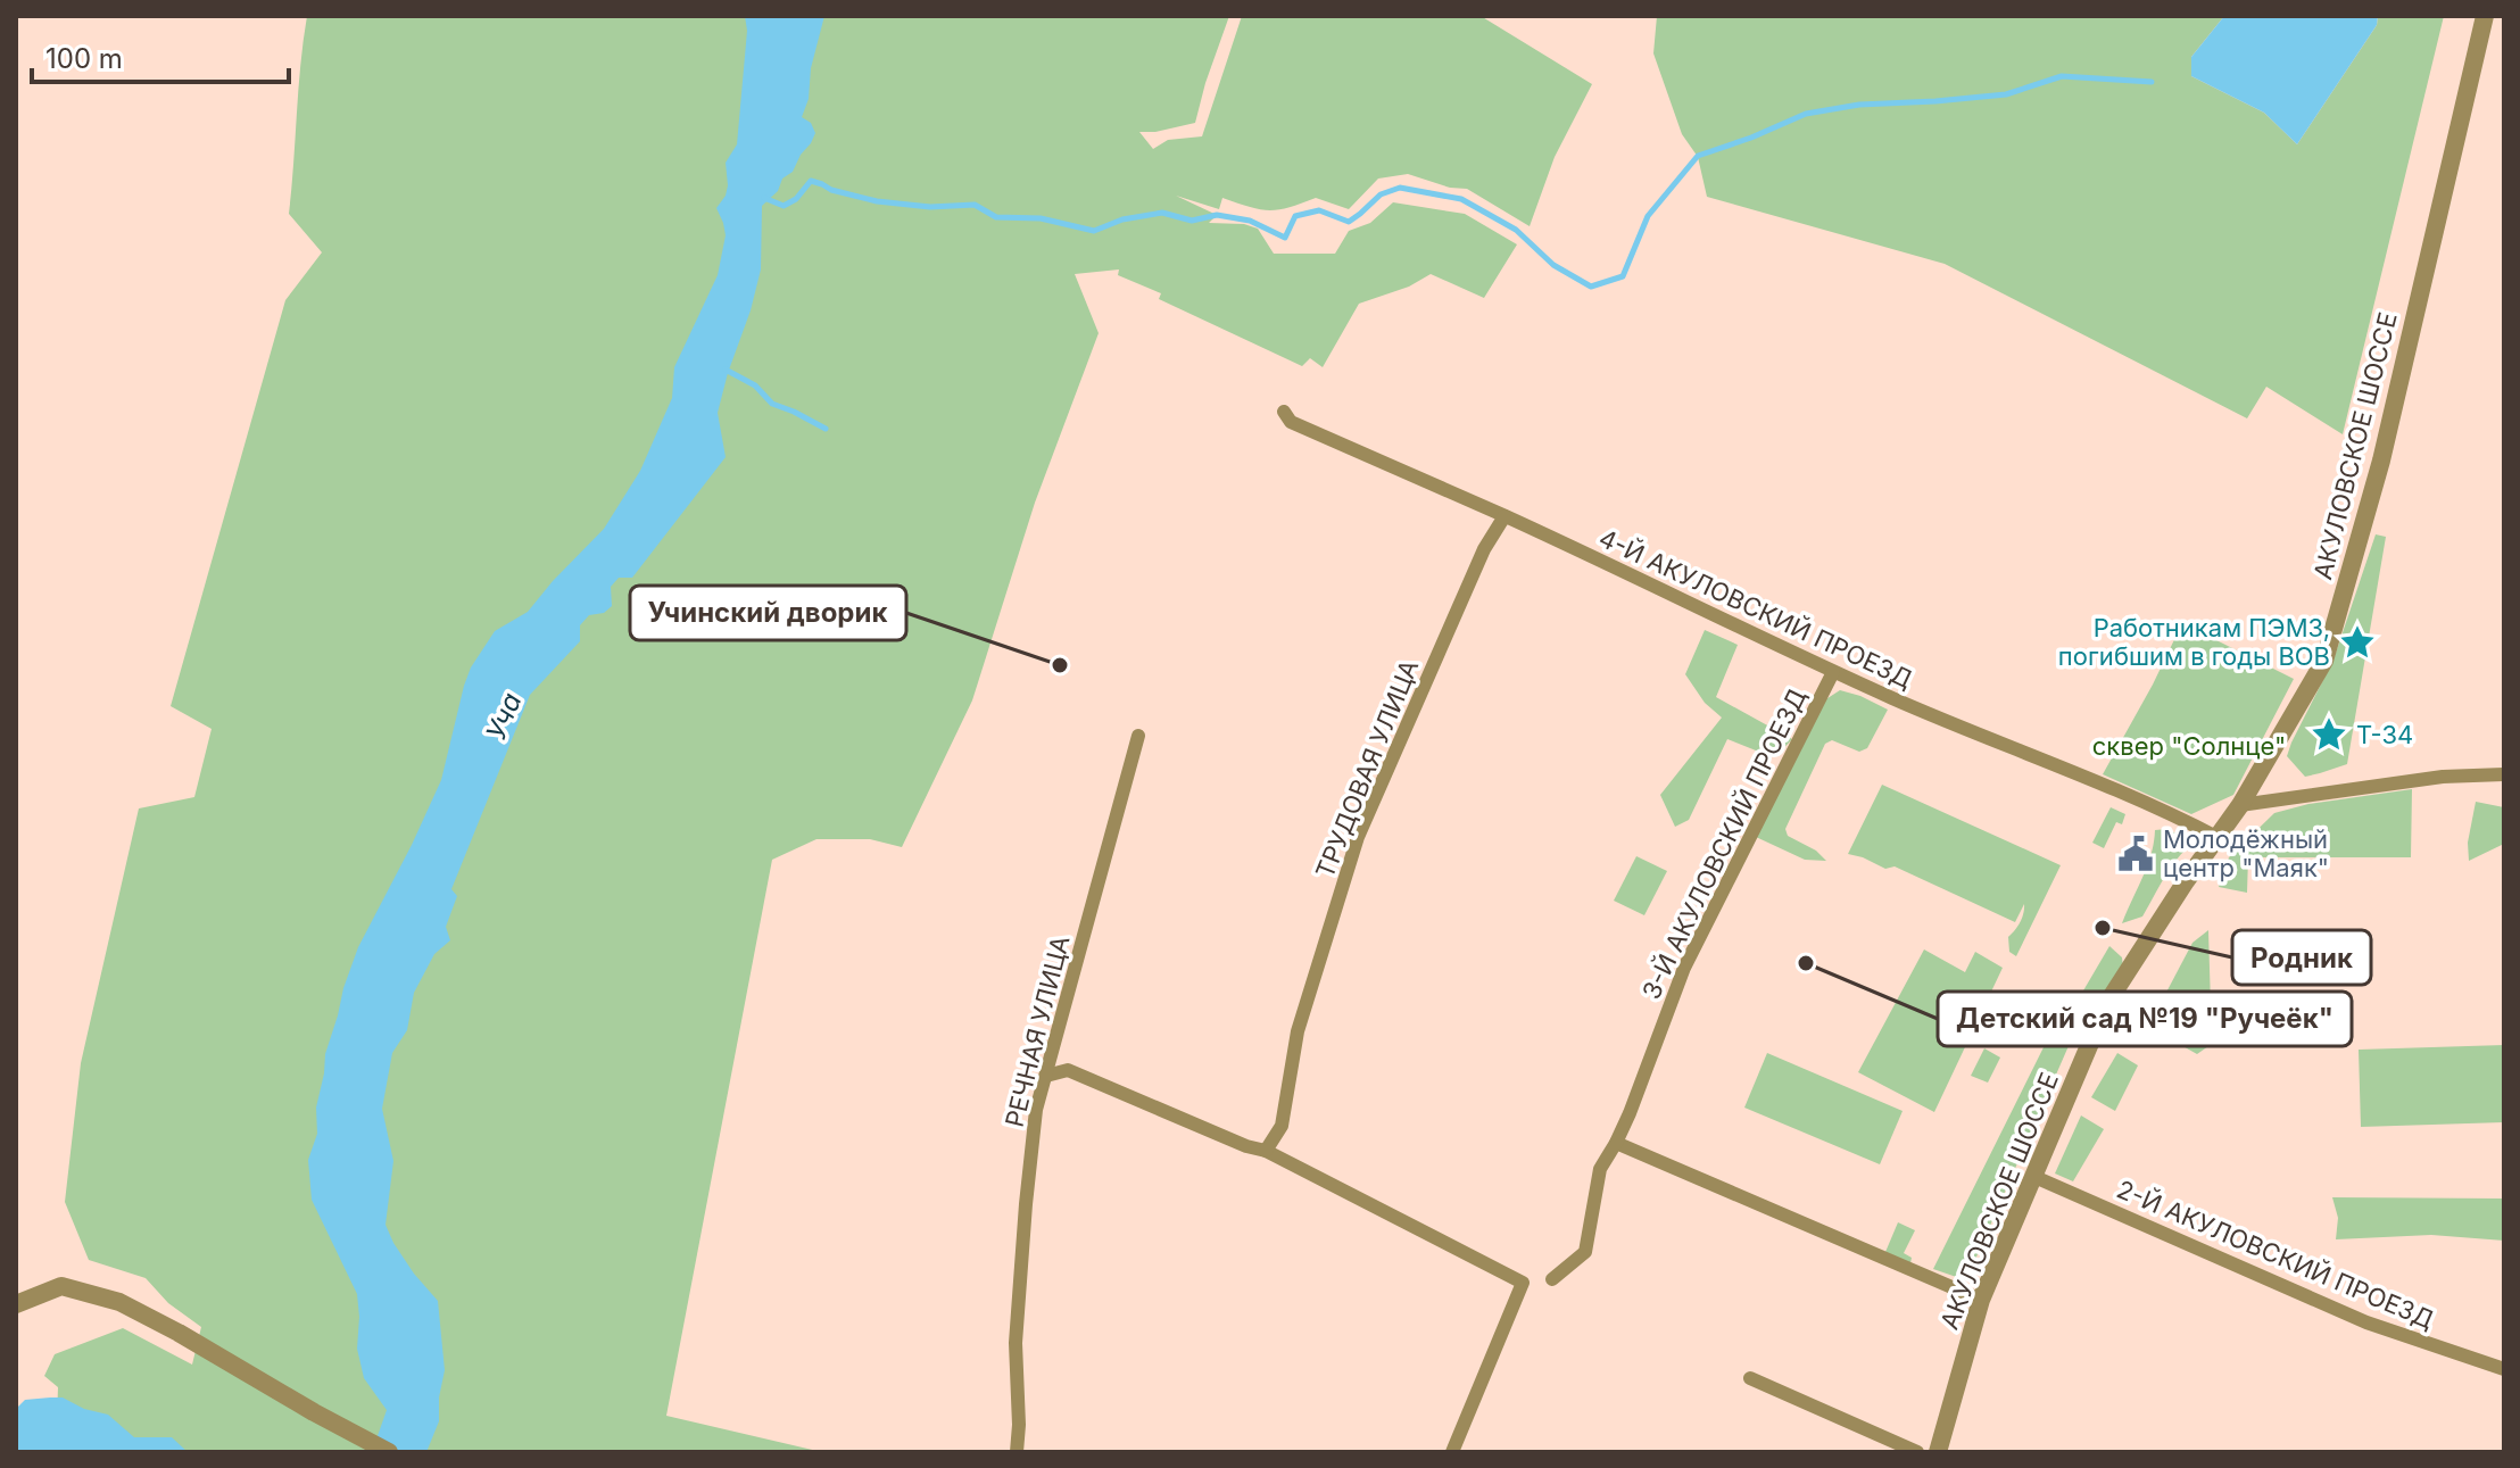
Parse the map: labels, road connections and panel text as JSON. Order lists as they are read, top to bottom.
{
  "streets": {
    "street": [
      "АКУЛОВСКОЕ ШОССЕ",
      "4-Й АКУЛОВСКИЙ ПРОЕЗД",
      "ТРУДОВАЯ УЛИЦА",
      "3-Й АКУЛОВСКИЙ ПРОЕЗД",
      "РЕЧНАЯ УЛИЦА",
      "2-Й АКУЛОВСКИЙ ПРОЕЗД"
    ]
  },
  "crossings": [
    ["АКУЛОВСКОЕ ШОССЕ", "4-Й АКУЛОВСКИЙ ПРОЕЗД"],
    ["АКУЛОВСКОЕ ШОССЕ", "2-Й АКУЛОВСКИЙ ПРОЕЗД"],
    ["4-Й АКУЛОВСКИЙ ПРОЕЗД", "ТРУДОВАЯ УЛИЦА"],
    ["4-Й АКУЛОВСКИЙ ПРОЕЗД", "3-Й АКУЛОВСКИЙ ПРОЕЗД"]
  ],
  "water": ["Уча"],
  "parks": ["сквер \"Солнце\""],
  "places": {
    "place": ["Работникам ПЭМЗ, погибшим в годы ВОВ", "Т-34"],
    "other": ["Учинский дворик", "Родник", "Детский сад №19 \"Ручеёк\""],
    "public building": ["Молодёжный центр \"Маяк\""]
  },
  "scale_bar": "100 m"
}
